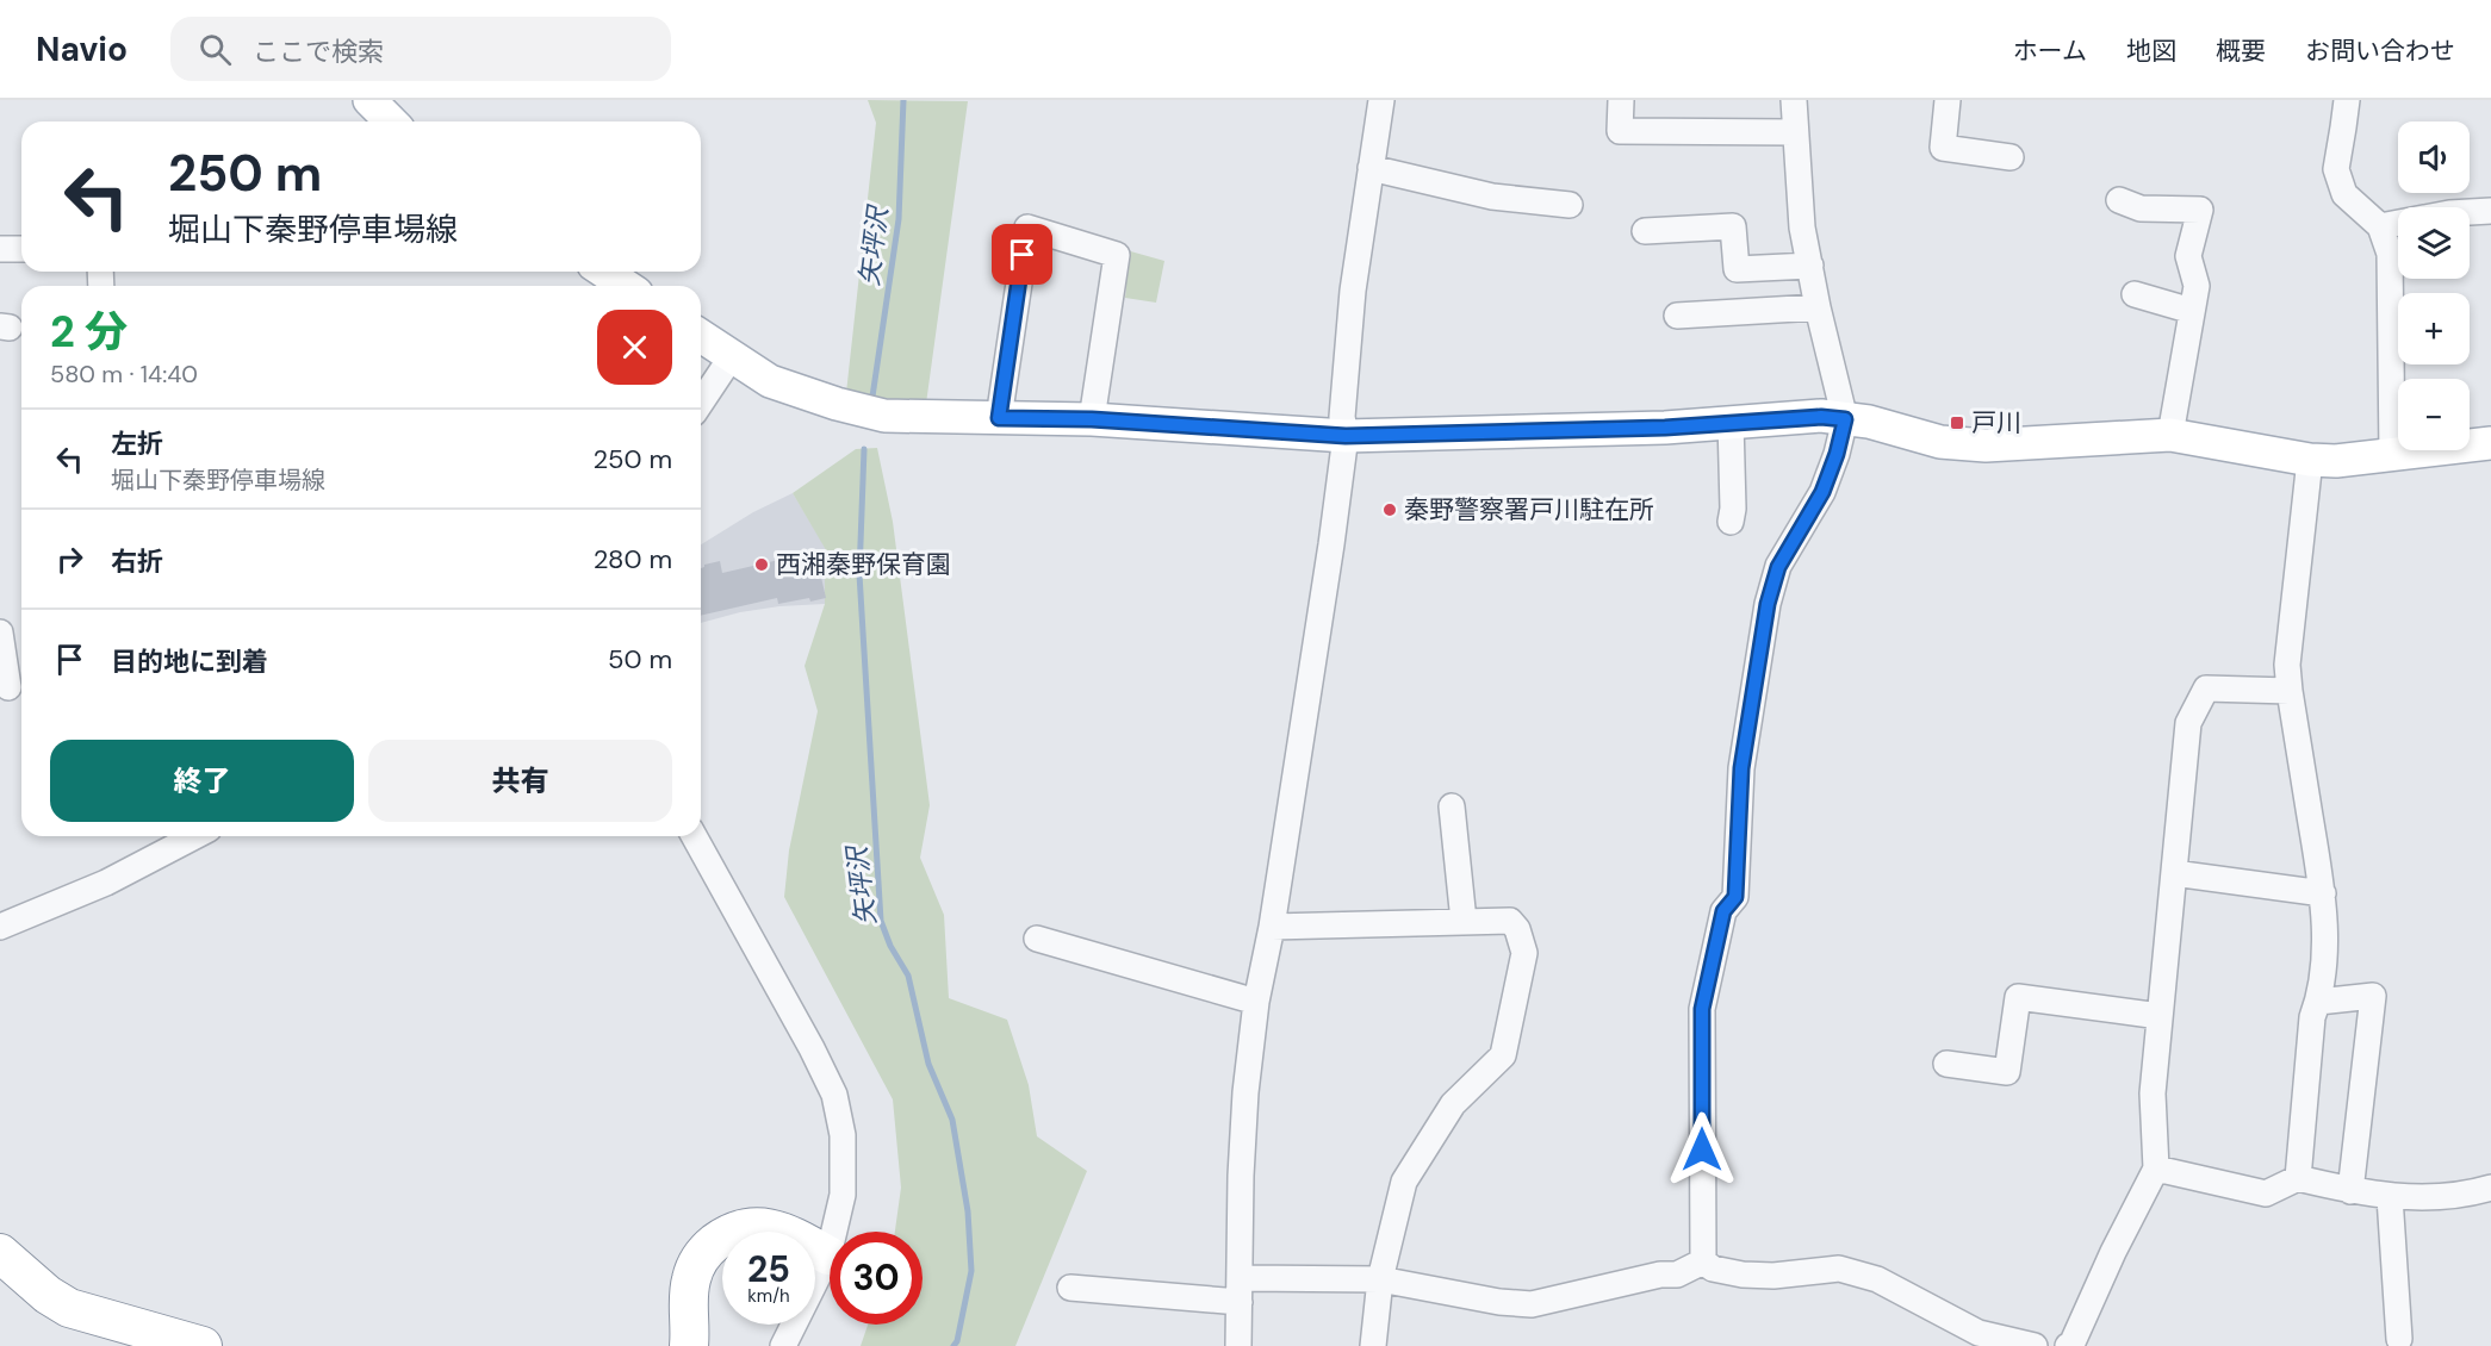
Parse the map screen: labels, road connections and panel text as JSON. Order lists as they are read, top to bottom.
{
  "water": ["矢坪沢"],
  "places": {
    "transit": ["戸川"],
    "other": ["秦野警察署戸川駐在所", "西湘秦野保育園"]
  },
  "page": {
    "header": "Navio",
    "search": "ここで検索",
    "nav": [
      "ホーム",
      "地図",
      "概要",
      "お問い合わせ"
    ],
    "map_buttons": ["+", "−"],
    "turn": ["250 m", "堀山下秦野停車場線"],
    "heading": ["2 分", "580 m · 14:40"],
    "list": [
      {
        "name": "左折",
        "note": "堀山下秦野停車場線",
        "value": "250 m"
      },
      {
        "name": "右折",
        "value": "280 m"
      },
      {
        "name": "目的地に到着",
        "value": "50 m"
      }
    ],
    "buttons": ["終了", "共有"],
    "speed": "25 km/h",
    "limit": "30"
  }
}
